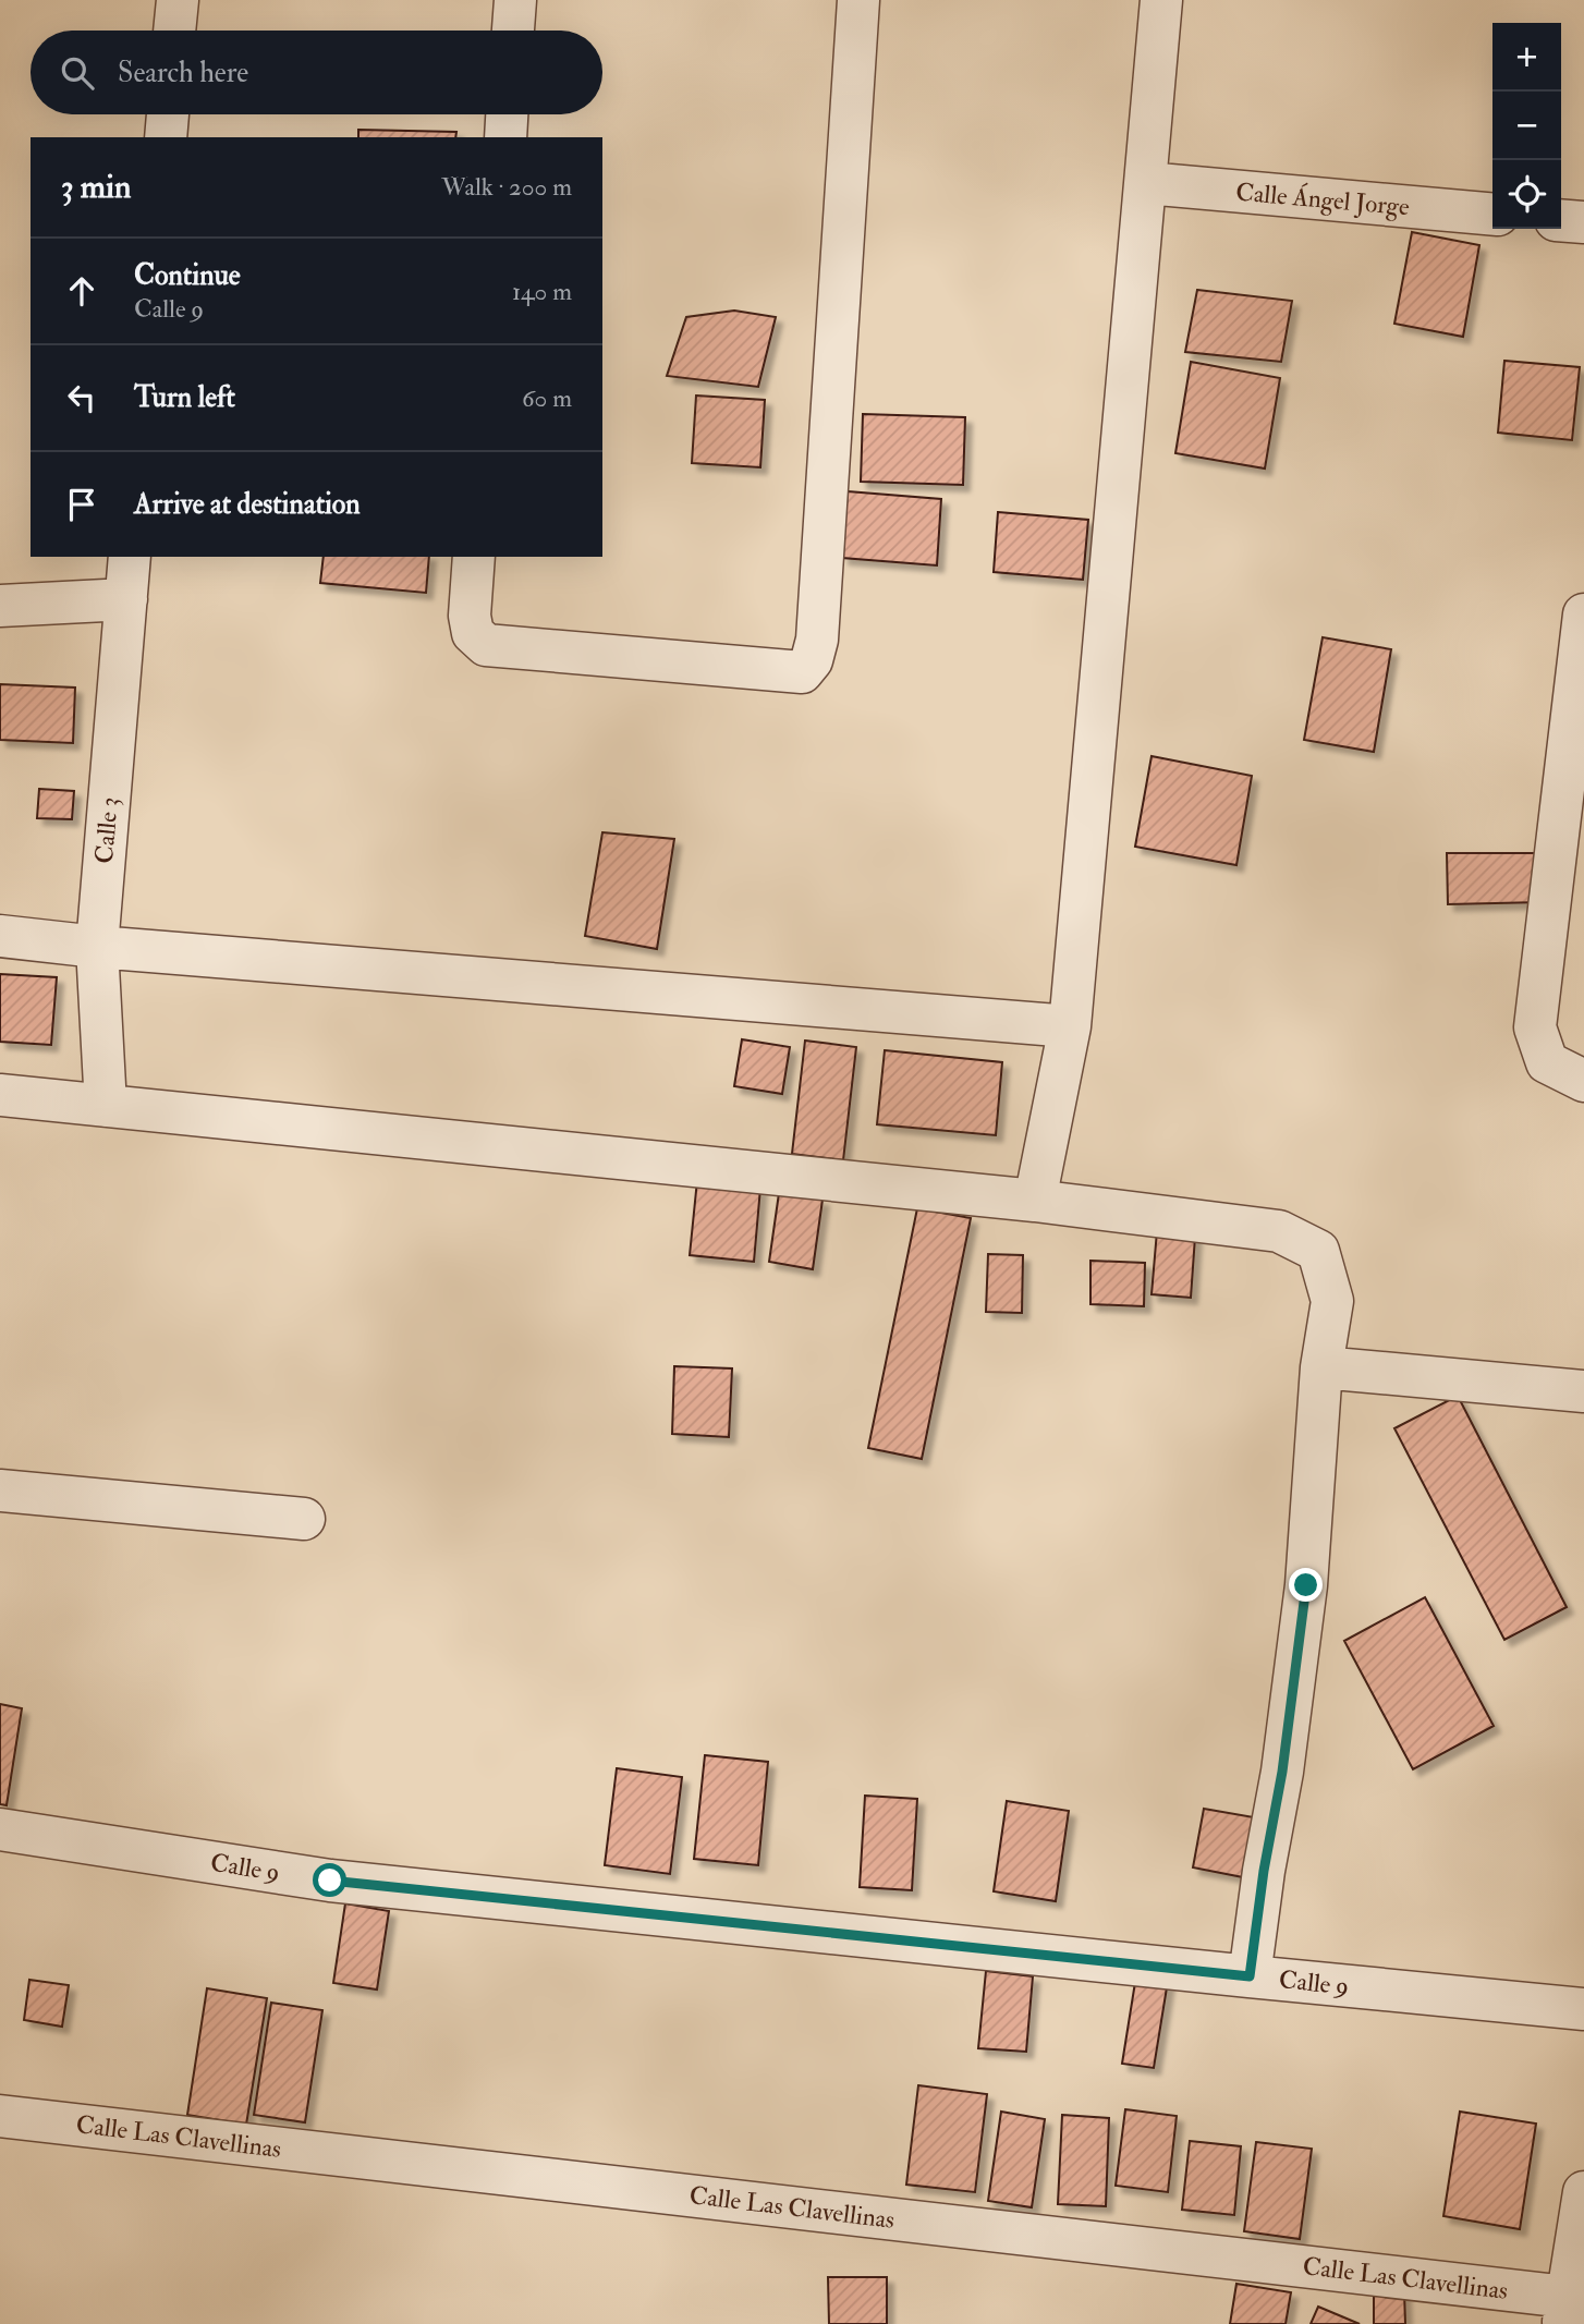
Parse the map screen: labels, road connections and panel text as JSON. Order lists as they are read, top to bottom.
{
  "streets": {
    "street": [
      "Calle Ángel Jorge",
      "Calle 3",
      "Calle 9",
      "Calle Las Clavellinas"
    ]
  },
  "page": {
    "map_buttons": ["+", "−"],
    "search": "Search here",
    "heading": ["3 min", "Walk · 200 m"],
    "list": [
      ["Continue", "Calle 9", "140 m"],
      ["Turn left", "60 m"],
      "Arrive at destination"
    ]
  }
}
